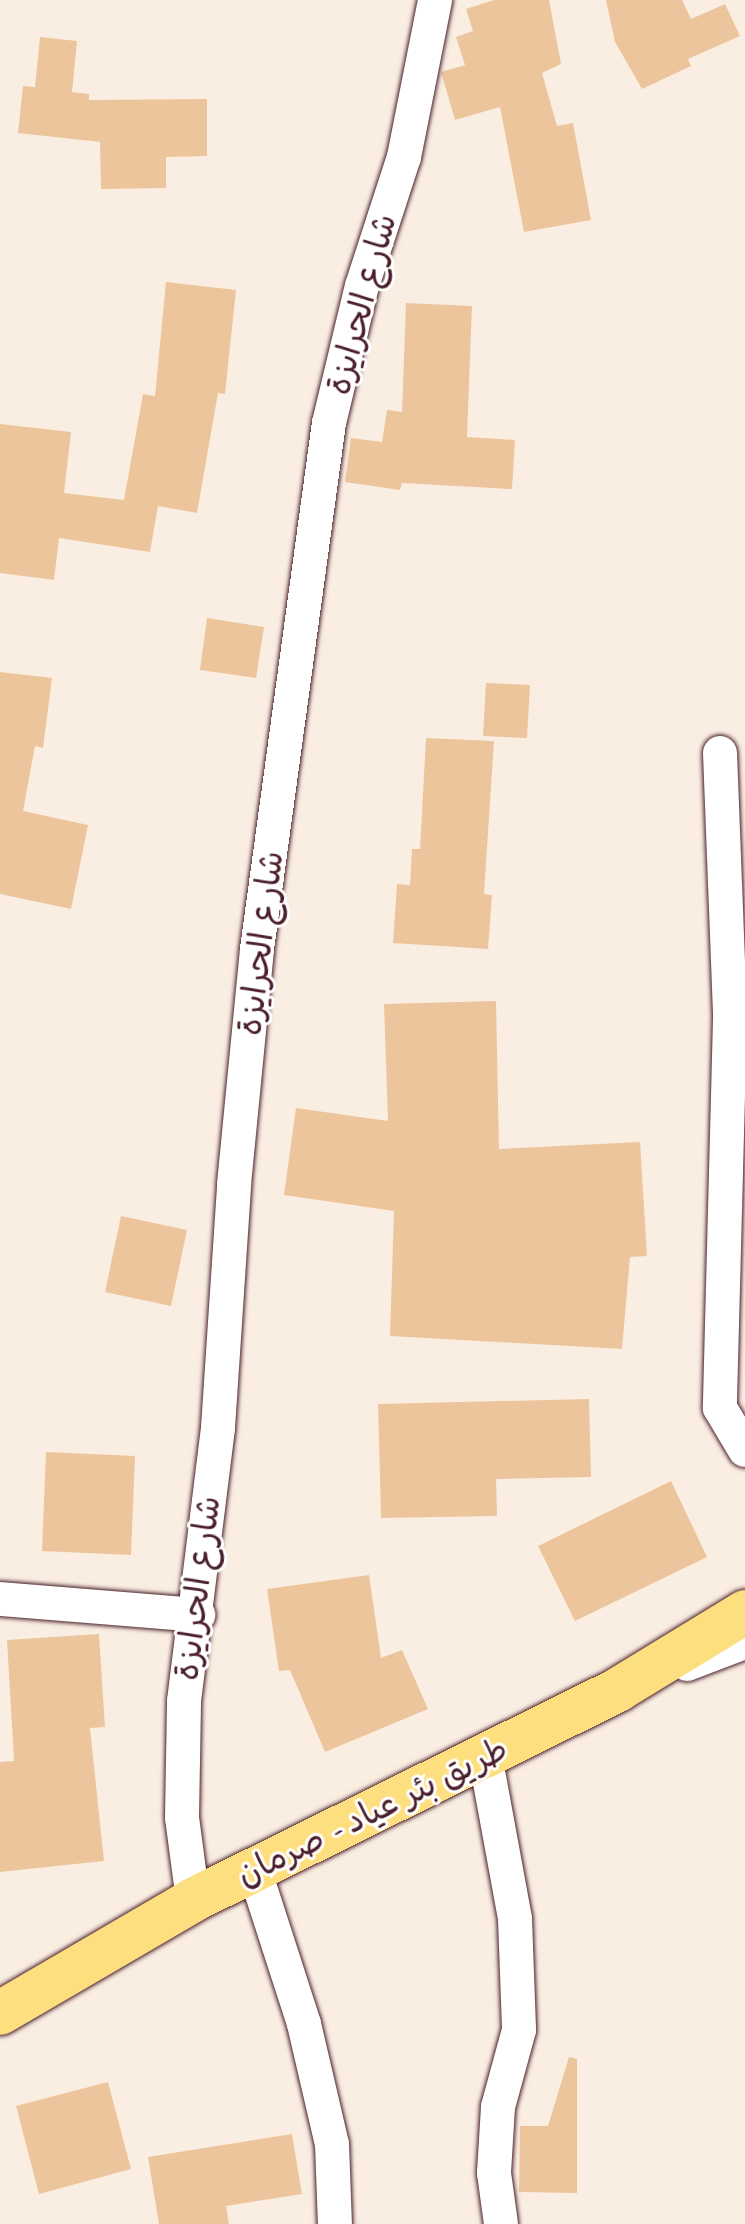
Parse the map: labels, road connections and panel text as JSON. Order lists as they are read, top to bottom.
{
  "streets": {
    "highway": ["طريق بئر عياد - صرمان"],
    "street": ["شارع الحرايزة"]
  },
  "crossings": [
    ["شارع الحرايزة", "طريق بئر عياد - صرمان"]
  ]
}
